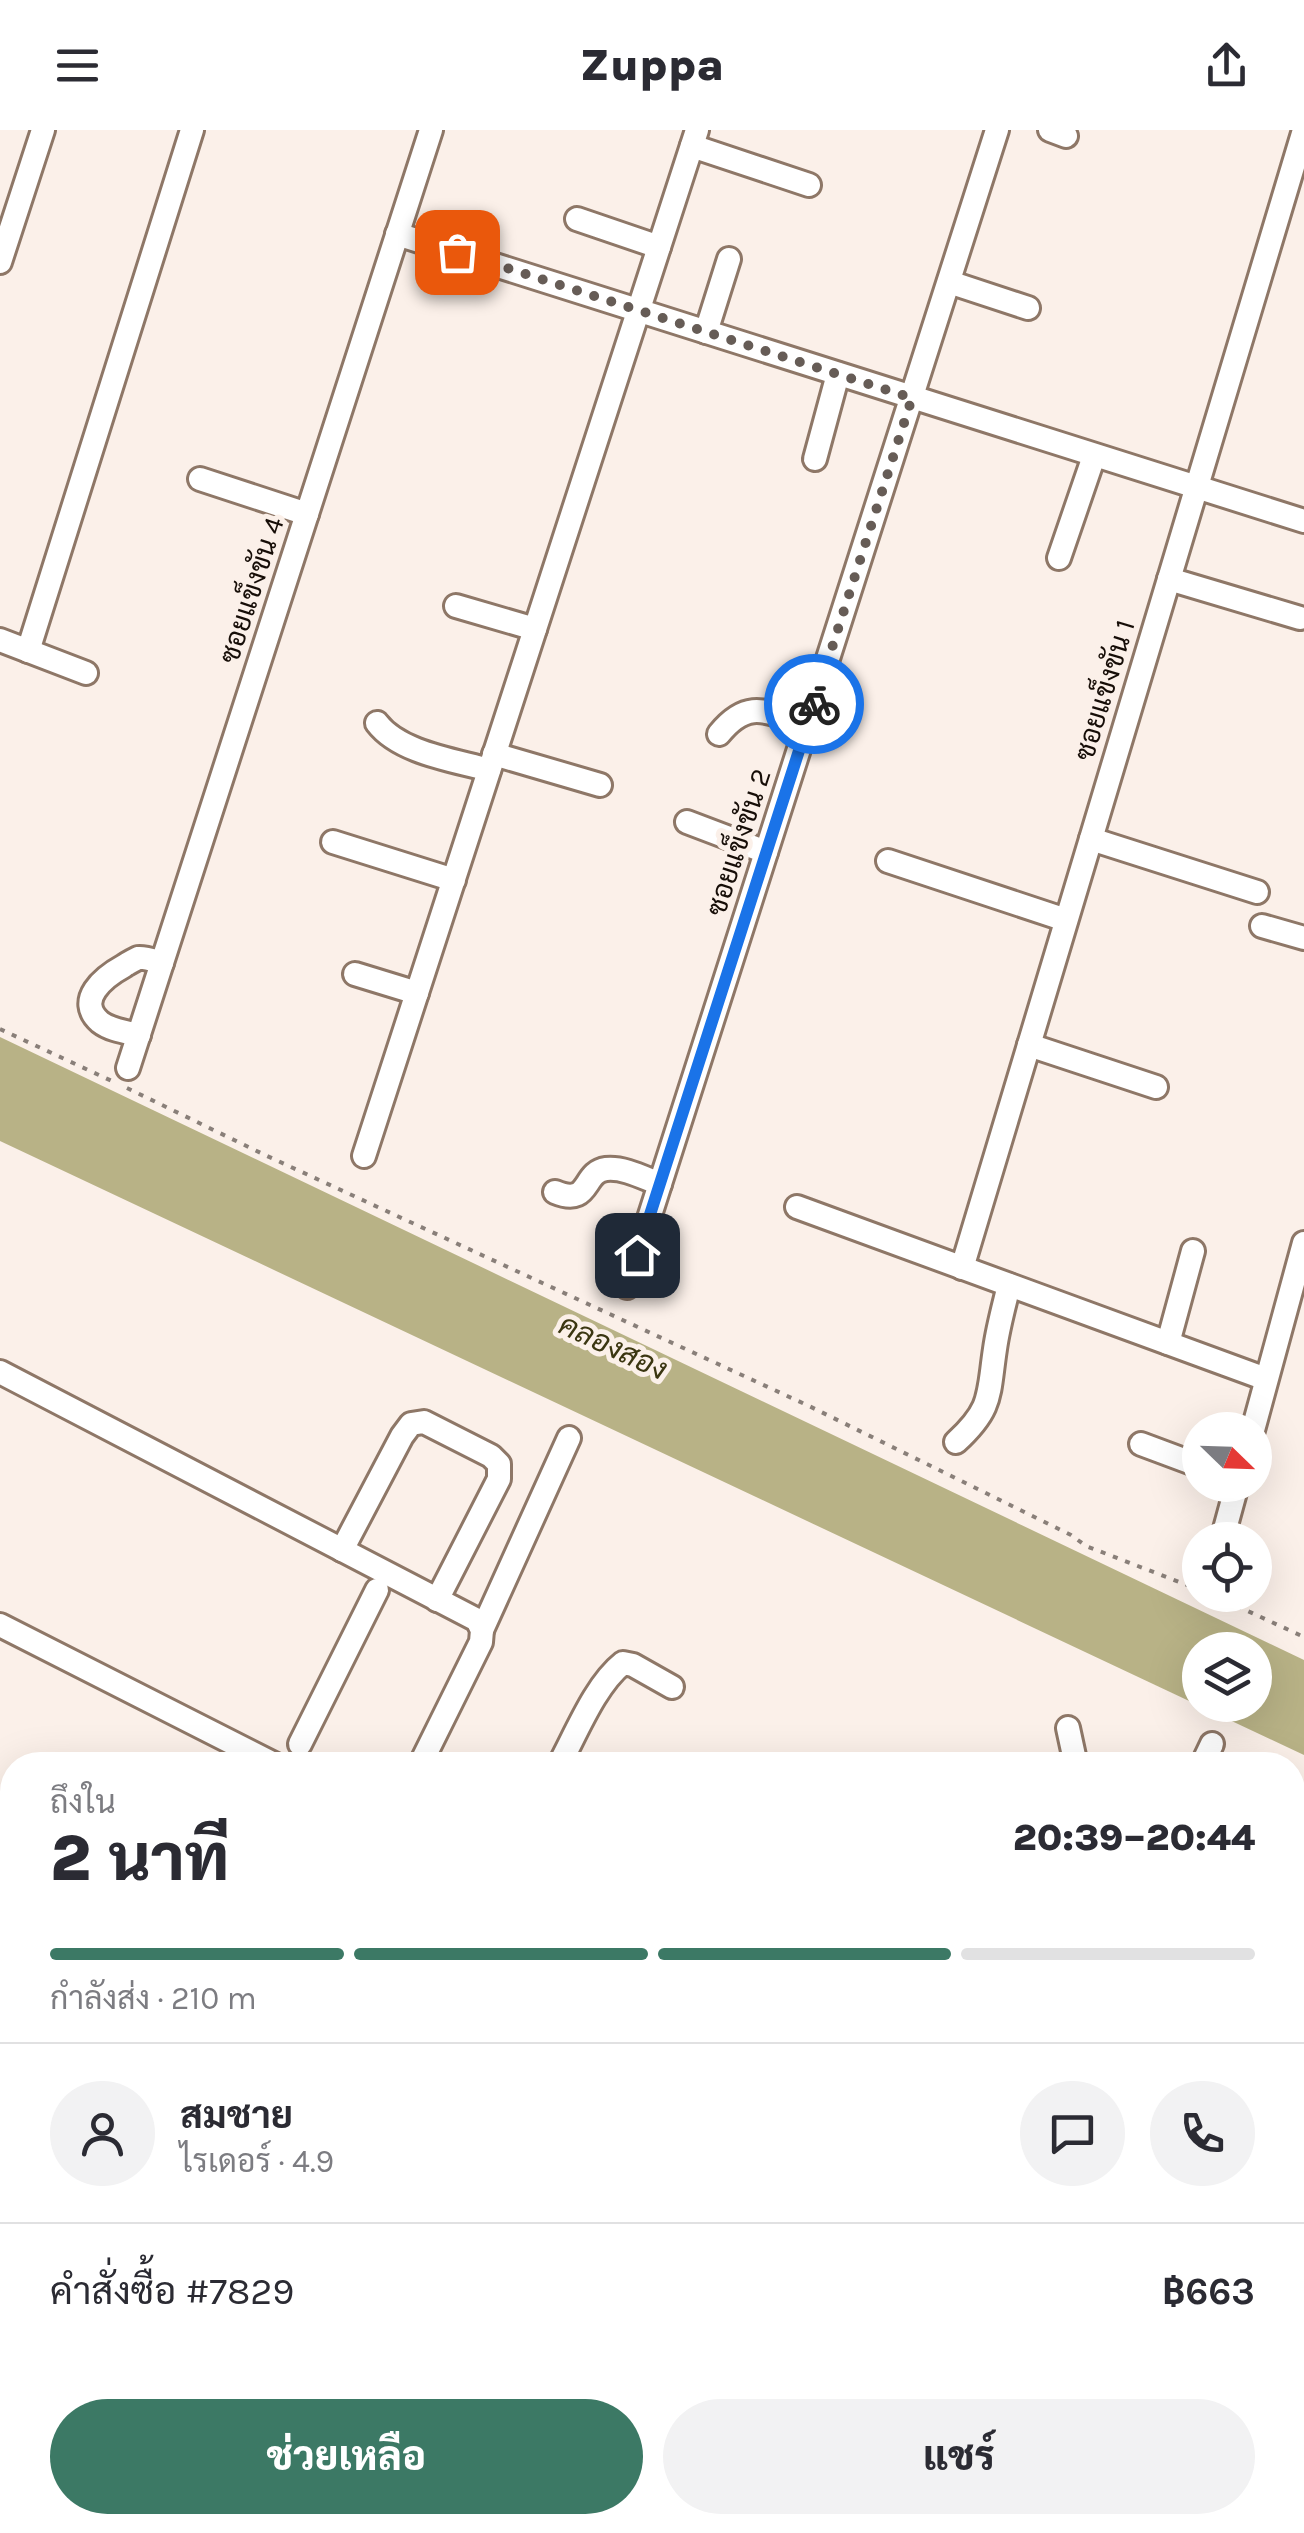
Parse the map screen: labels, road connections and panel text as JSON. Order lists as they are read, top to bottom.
{
  "streets": {
    "street": ["ซอยแข็งขัน 4", "ซอยแข็งขัน 1", "ซอยแข็งขัน 2"]
  },
  "water": ["คลองสอง"],
  "north": "bottom right",
  "page": {
    "header": "Zuppa",
    "heading": ["2 นาที", "ถึงใน", "20:39–20:44"],
    "panel": [
      "สมชาย",
      "ไรเดอร์ · 4.9",
      "คำสั่งซื้อ #7829",
      "฿663"
    ],
    "bar": "กำลังส่ง · 210 m",
    "buttons": ["ช่วยเหลือ", "แชร์"]
  }
}
